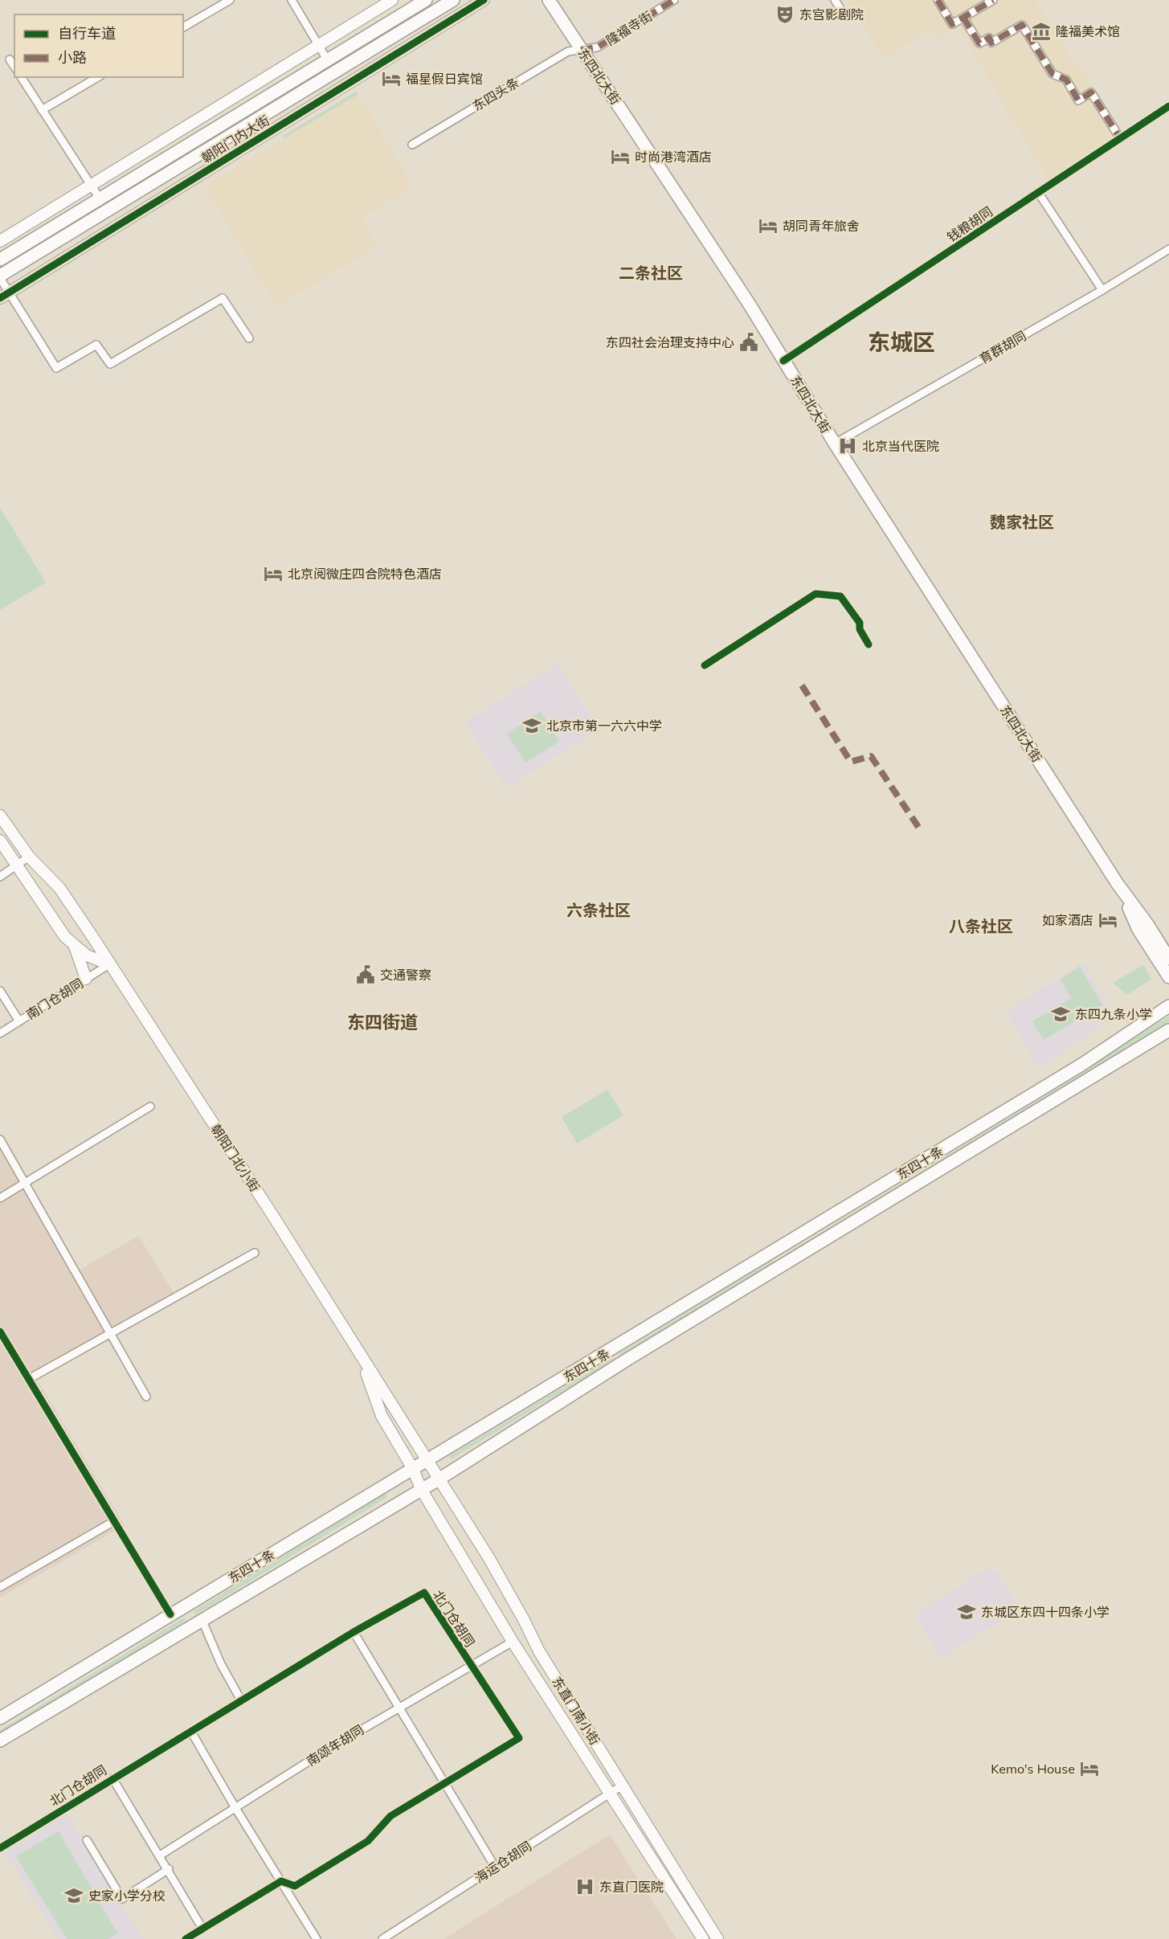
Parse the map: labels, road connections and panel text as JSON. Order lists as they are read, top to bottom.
{
  "streets": {
    "main road": [
      "东四北大街",
      "朝阳门内大街",
      "朝阳门北小街",
      "东四十条",
      "东直门南小街"
    ],
    "street": [
      "隆福寺街",
      "东四头条",
      "钱粮胡同",
      "育群胡同",
      "南门仓胡同",
      "北门仓胡同",
      "南颂年胡同",
      "海运仓胡同"
    ]
  },
  "crossings": [
    ["隆福寺街", "东四北大街"],
    ["隆福寺街", "东四头条"],
    ["东四北大街", "东四头条"],
    ["东四北大街", "钱粮胡同"],
    ["东四北大街", "育群胡同"],
    ["南门仓胡同", "朝阳门北小街"],
    ["朝阳门北小街", "东四十条"],
    ["朝阳门北小街", "东直门南小街"],
    ["东四十条", "东直门南小街"],
    ["北门仓胡同", "南颂年胡同"],
    ["东直门南小街", "南颂年胡同"],
    ["东直门南小街", "海运仓胡同"]
  ],
  "districts": [
    "二条社区",
    "东城区",
    "魏家社区",
    "六条社区",
    "八条社区",
    "东四街道"
  ],
  "places": {
    "theatre": ["东宫影剧院"],
    "museum": ["隆福美术馆"],
    "hotel": [
      "福星假日宾馆",
      "时尚港湾酒店",
      "胡同青年旅舍",
      "北京阅微庄四合院特色酒店",
      "如家酒店",
      "Kemo's House"
    ],
    "public building": ["东四社会治理支持中心", "交通警察"],
    "hospital": ["北京当代医院", "东直门医院"],
    "school or university": [
      "北京市第一六六中学",
      "东四九条小学",
      "东城区东四十四条小学",
      "史家小学分校"
    ]
  },
  "legend": ["自行车道", "小路"]
}
